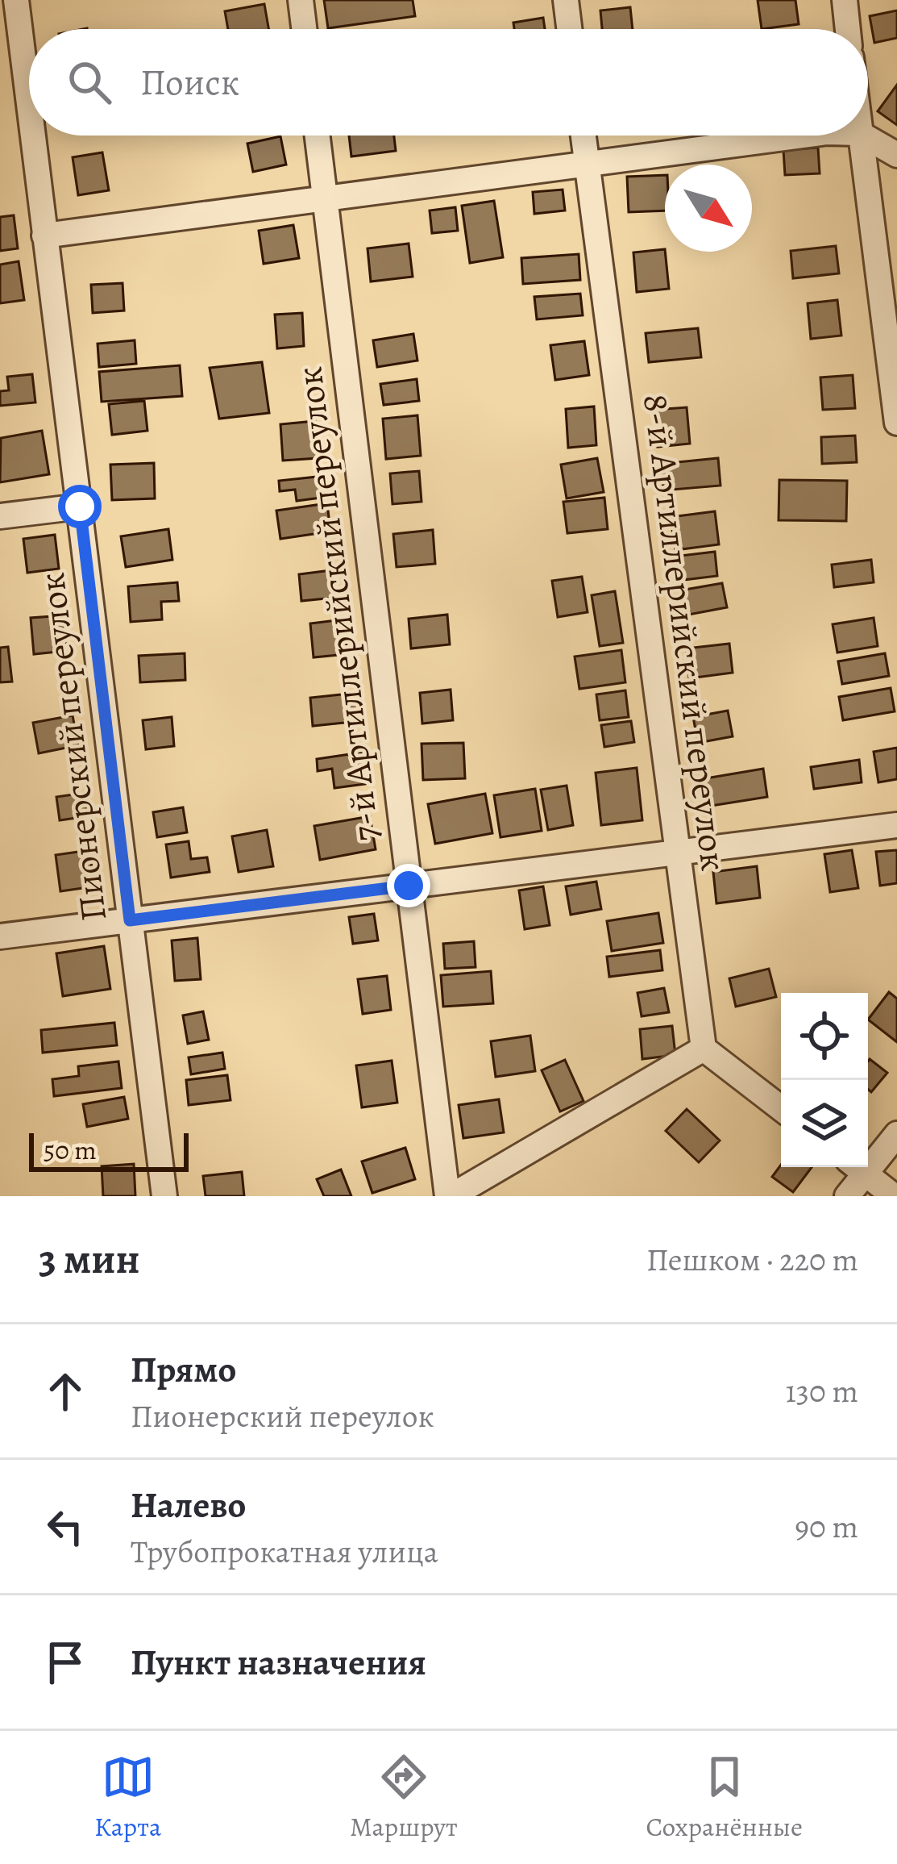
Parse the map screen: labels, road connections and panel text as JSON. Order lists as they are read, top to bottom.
{
  "streets": {
    "street": ["7-й Артиллерийский переулок", "8-й Артиллерийский переулок", "Пионерский переулок"]
  },
  "scale_bar": "50 m",
  "north": "bottom right",
  "page": {
    "search": "Поиск",
    "scale": "50 m",
    "heading": ["3 мин", "Пешком · 220 m"],
    "list": [
      ["Прямо", "Пионерский переулок", "130 m"],
      ["Налево", "Трубопрокатная улица", "90 m"],
      "Пункт назначения"
    ],
    "nav": ["Карта", "Маршрут", "Сохранённые"]
  }
}
